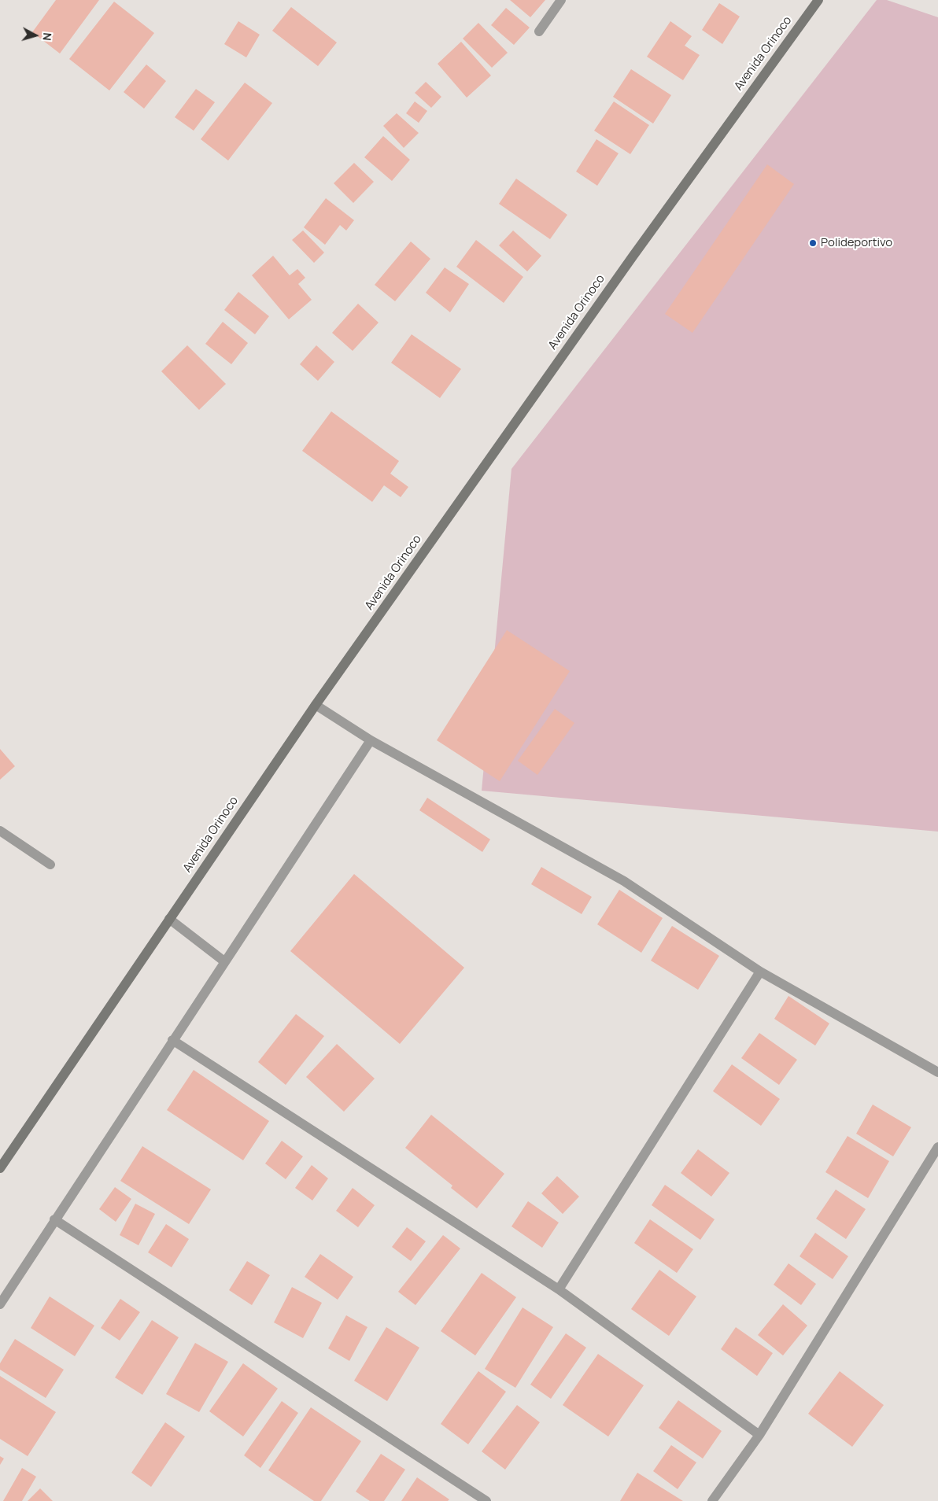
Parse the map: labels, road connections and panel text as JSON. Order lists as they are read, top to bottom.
{
  "streets": {
    "main road": ["Avenida Orinoco"]
  },
  "places": ["Polideportivo"],
  "north": "right"
}
